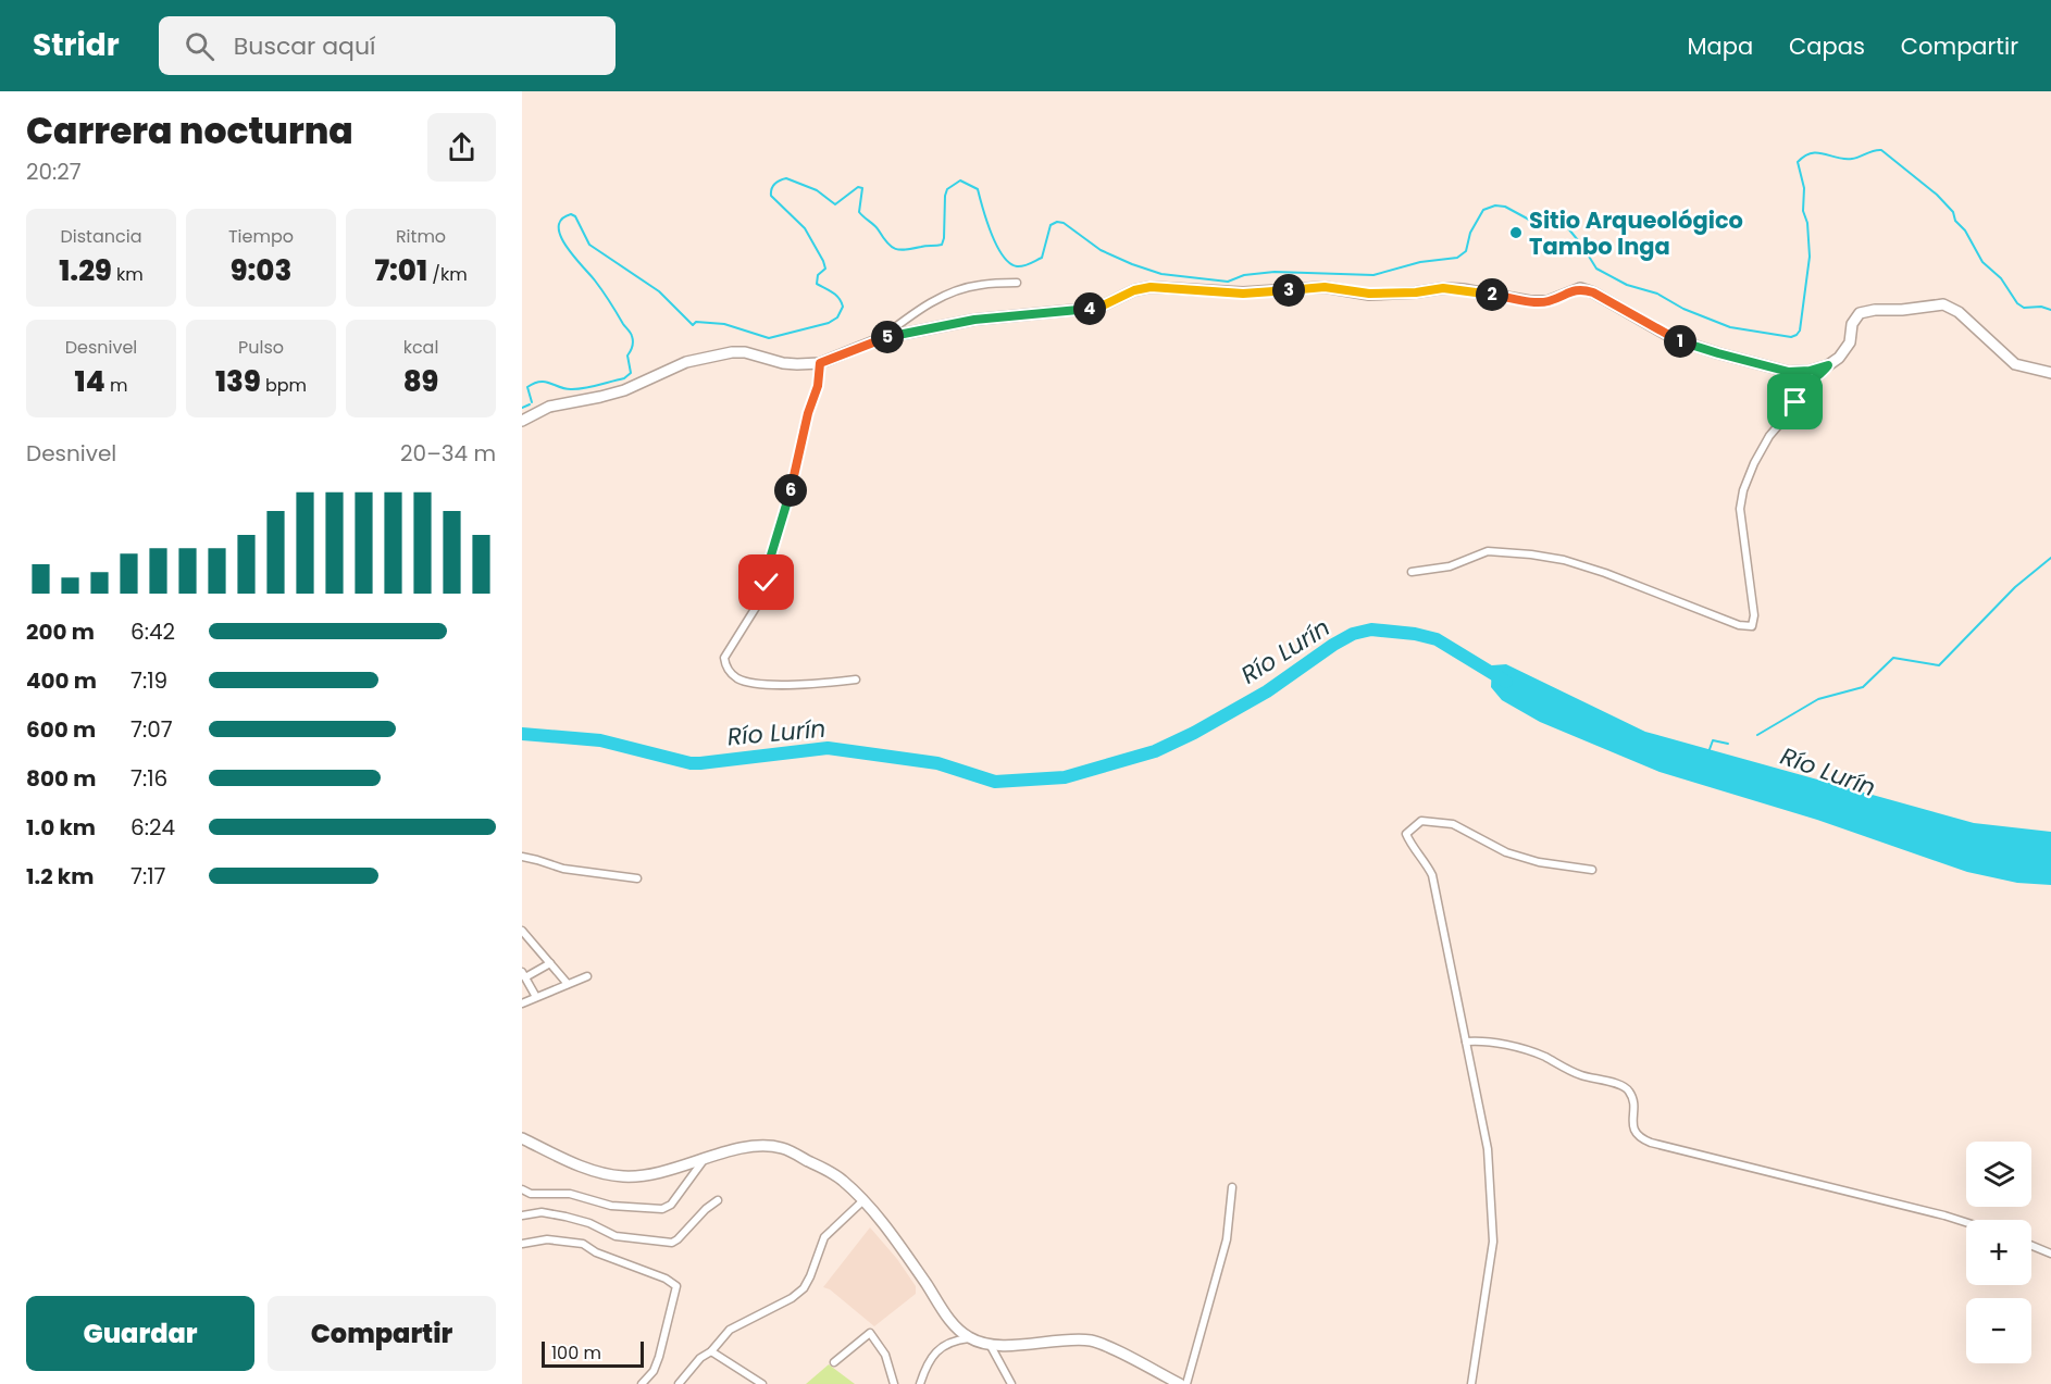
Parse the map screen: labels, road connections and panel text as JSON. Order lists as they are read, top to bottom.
{
  "water": ["Río Lurín"],
  "places": ["Sitio Arqueológico Tambo Inga"],
  "scale_bar": "100 m",
  "page": {
    "header": "Stridr",
    "search": "Buscar aquí",
    "nav": ["Mapa", "Capas", "Compartir"],
    "heading": ["Carrera nocturna", "20:27"],
    "stats": [
      ["Distancia", "1.29 km"],
      ["Tiempo", "9:03"],
      ["Ritmo", "7:01 /km"],
      ["Desnivel", "14 m"],
      ["Pulso", "139 bpm"],
      ["kcal", "89"]
    ],
    "pins": [
      "3",
      "2",
      "4",
      "5",
      "1",
      "6"
    ],
    "chart": ["Desnivel", "20–34 m"],
    "list": [
      {
        "name": "200 m",
        "note": "6:42"
      },
      {
        "name": "400 m",
        "note": "7:19"
      },
      {
        "name": "600 m",
        "note": "7:07"
      },
      {
        "name": "800 m",
        "note": "7:16"
      },
      {
        "name": "1.0 km",
        "note": "6:24"
      },
      {
        "name": "1.2 km",
        "note": "7:17"
      }
    ],
    "map_buttons": ["+", "−"],
    "buttons": ["Guardar", "Compartir"],
    "scale": "100 m"
  }
}
